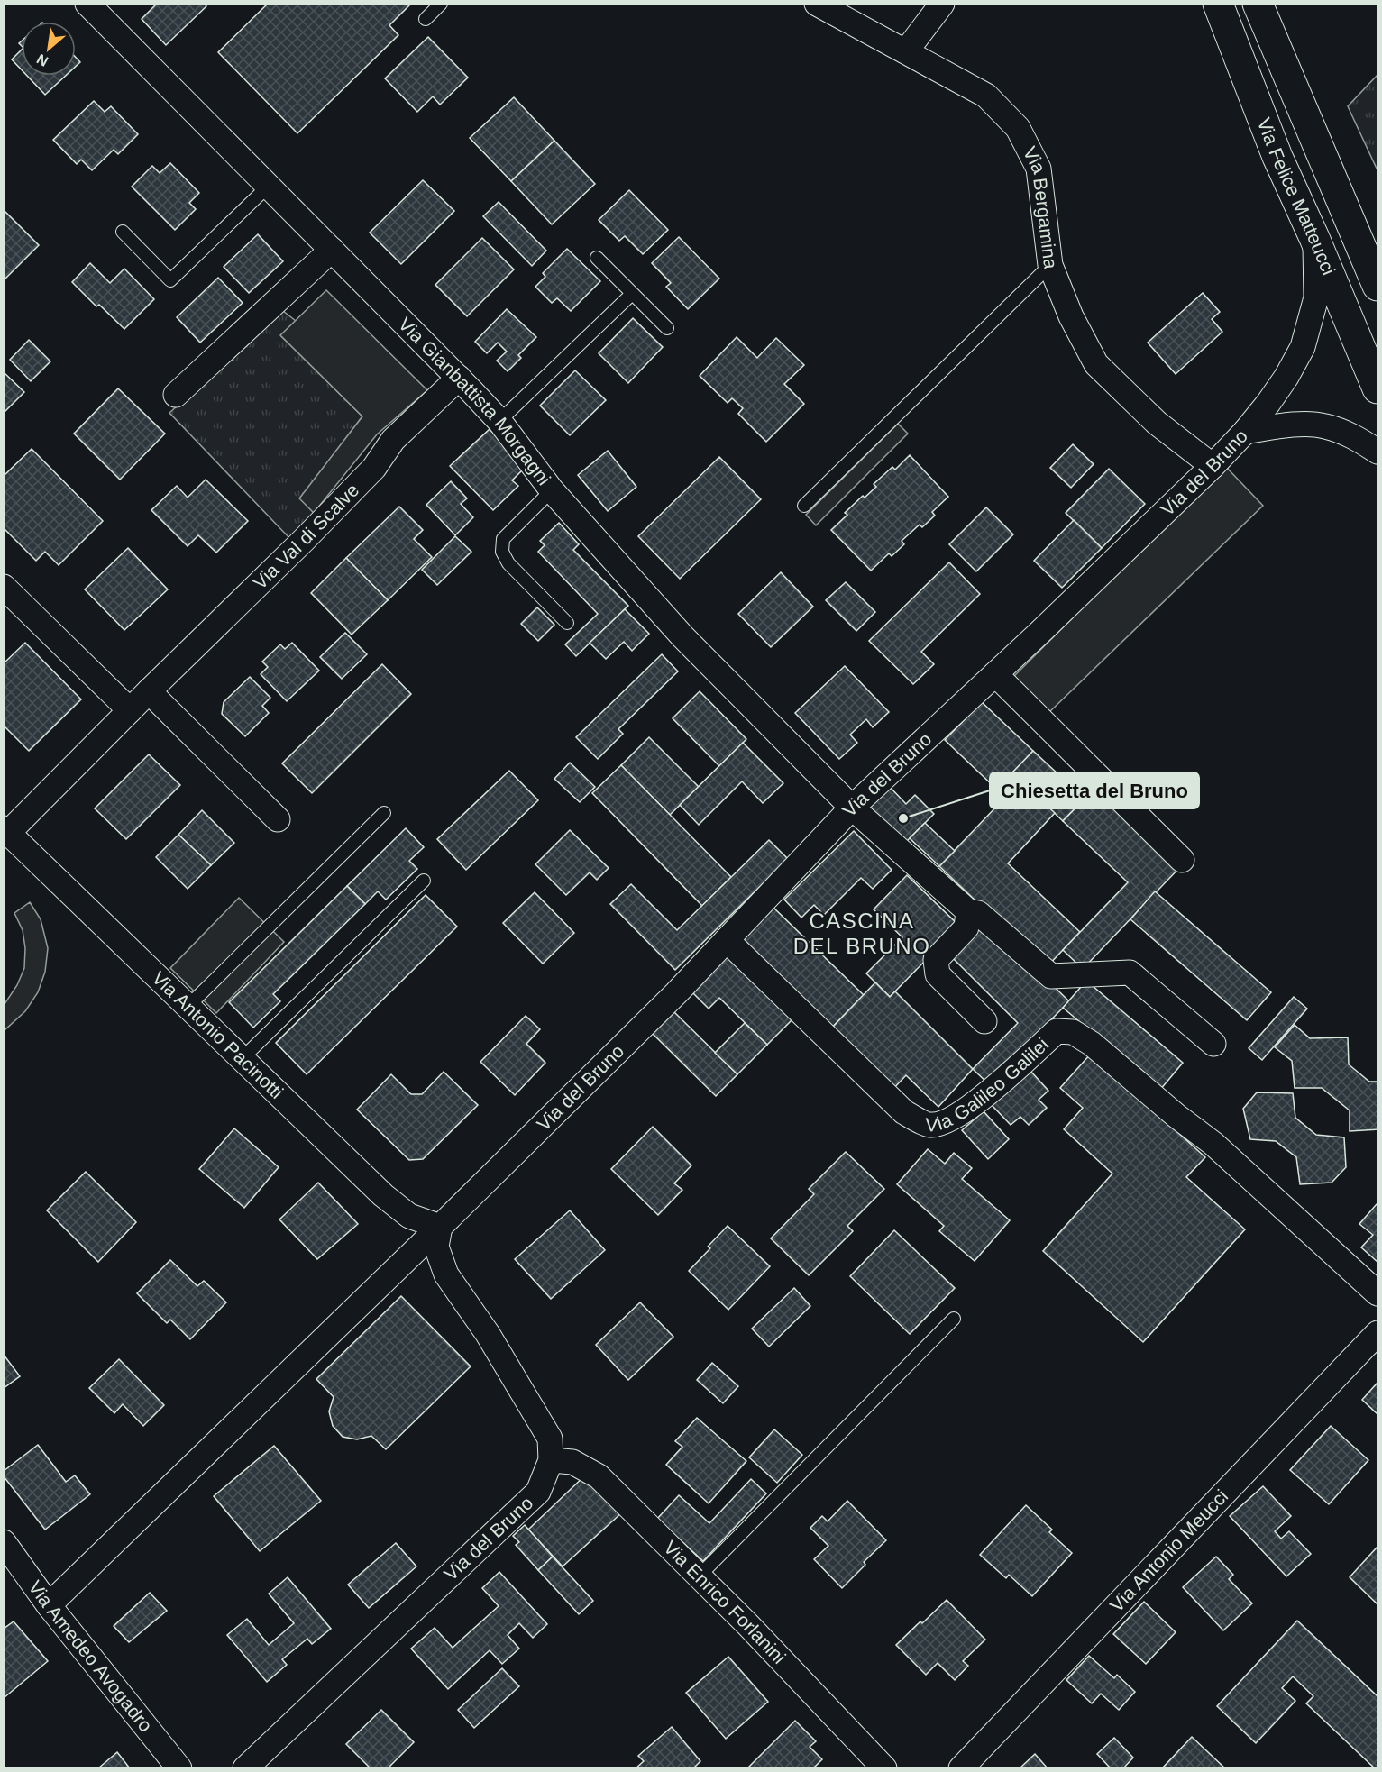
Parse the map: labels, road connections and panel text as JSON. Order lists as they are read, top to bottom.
{
  "streets": {
    "main road": ["Via Felice Matteucci"],
    "street": [
      "Via Bergamina",
      "Via Gianbattista Morgagni",
      "Via del Bruno",
      "Via Val di Scalve",
      "Via Antonio Pacinotti",
      "Via Galileo Galilei",
      "Via Antonio Meucci",
      "Via Enrico Forlanini",
      "Via Amedeo Avogadro"
    ]
  },
  "crossings": [
    ["Via Bergamina", "Via del Bruno"],
    ["Via Gianbattista Morgagni", "Via del Bruno"],
    ["Via Gianbattista Morgagni", "Via Val di Scalve"],
    ["Via del Bruno", "Via Antonio Pacinotti"],
    ["Via del Bruno", "Via Galileo Galilei"],
    ["Via del Bruno", "Via Enrico Forlanini"],
    ["Via del Bruno", "Via Amedeo Avogadro"],
    ["Via Val di Scalve", "Via Antonio Pacinotti"]
  ],
  "districts": ["CASCINA DEL BRUNO"],
  "places": ["Chiesetta del Bruno"],
  "north": "bottom left"
}
